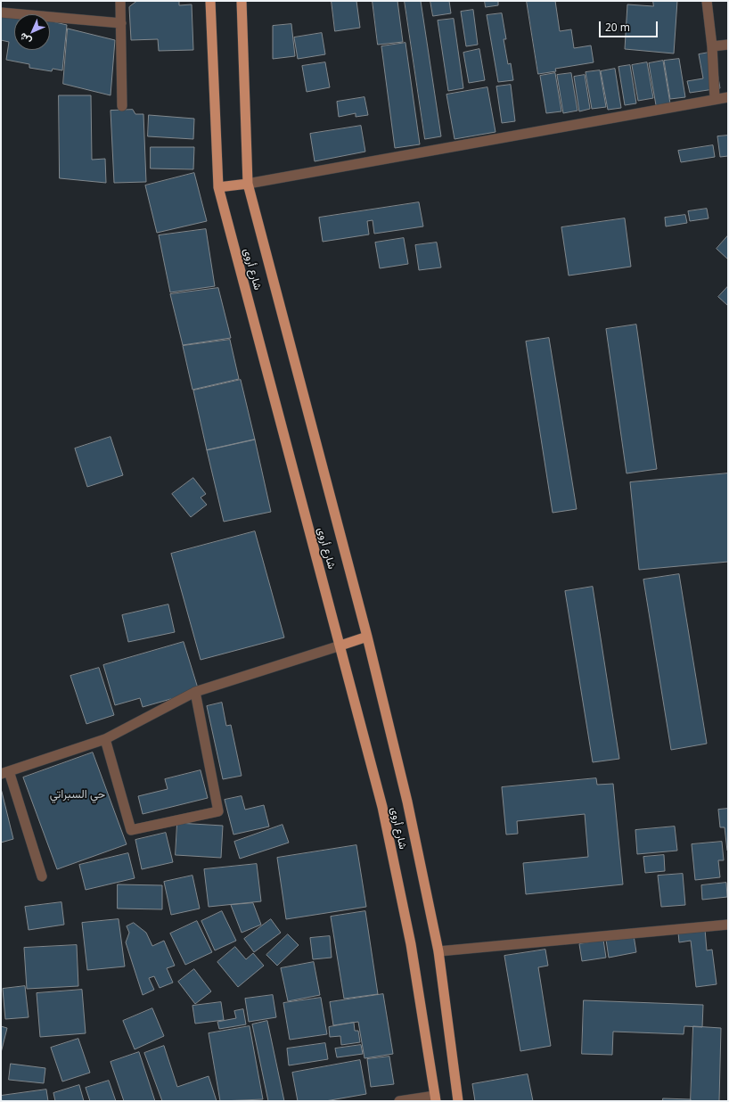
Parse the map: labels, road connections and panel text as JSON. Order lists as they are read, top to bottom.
{
  "streets": {
    "main road": ["شارع أروى"]
  },
  "districts": ["حي السبراتي"],
  "scale_bar": "20 m",
  "north": "bottom left"
}
